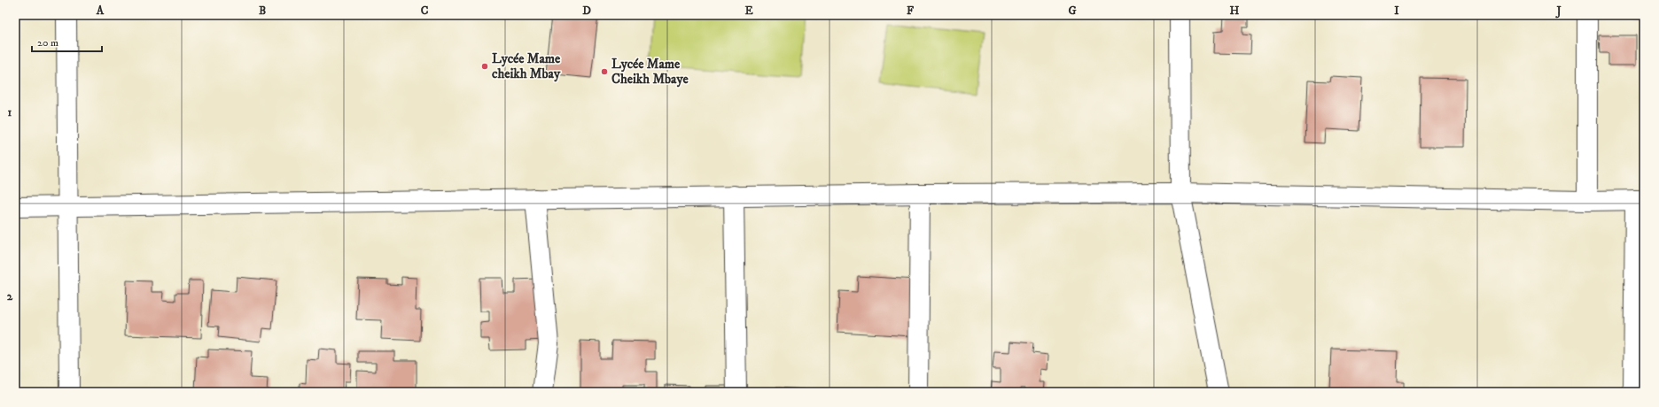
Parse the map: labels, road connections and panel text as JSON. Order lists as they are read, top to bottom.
{
  "places": ["Lycée Mame cheikh Mbay", "Lycée Mame Cheikh Mbaye"],
  "scale_bar": "20 m",
  "grid": {
    "columns": [
      "A",
      "B",
      "C",
      "D",
      "E",
      "F",
      "G",
      "H",
      "I",
      "J"
    ],
    "rows": ["1", "2"]
  }
}
